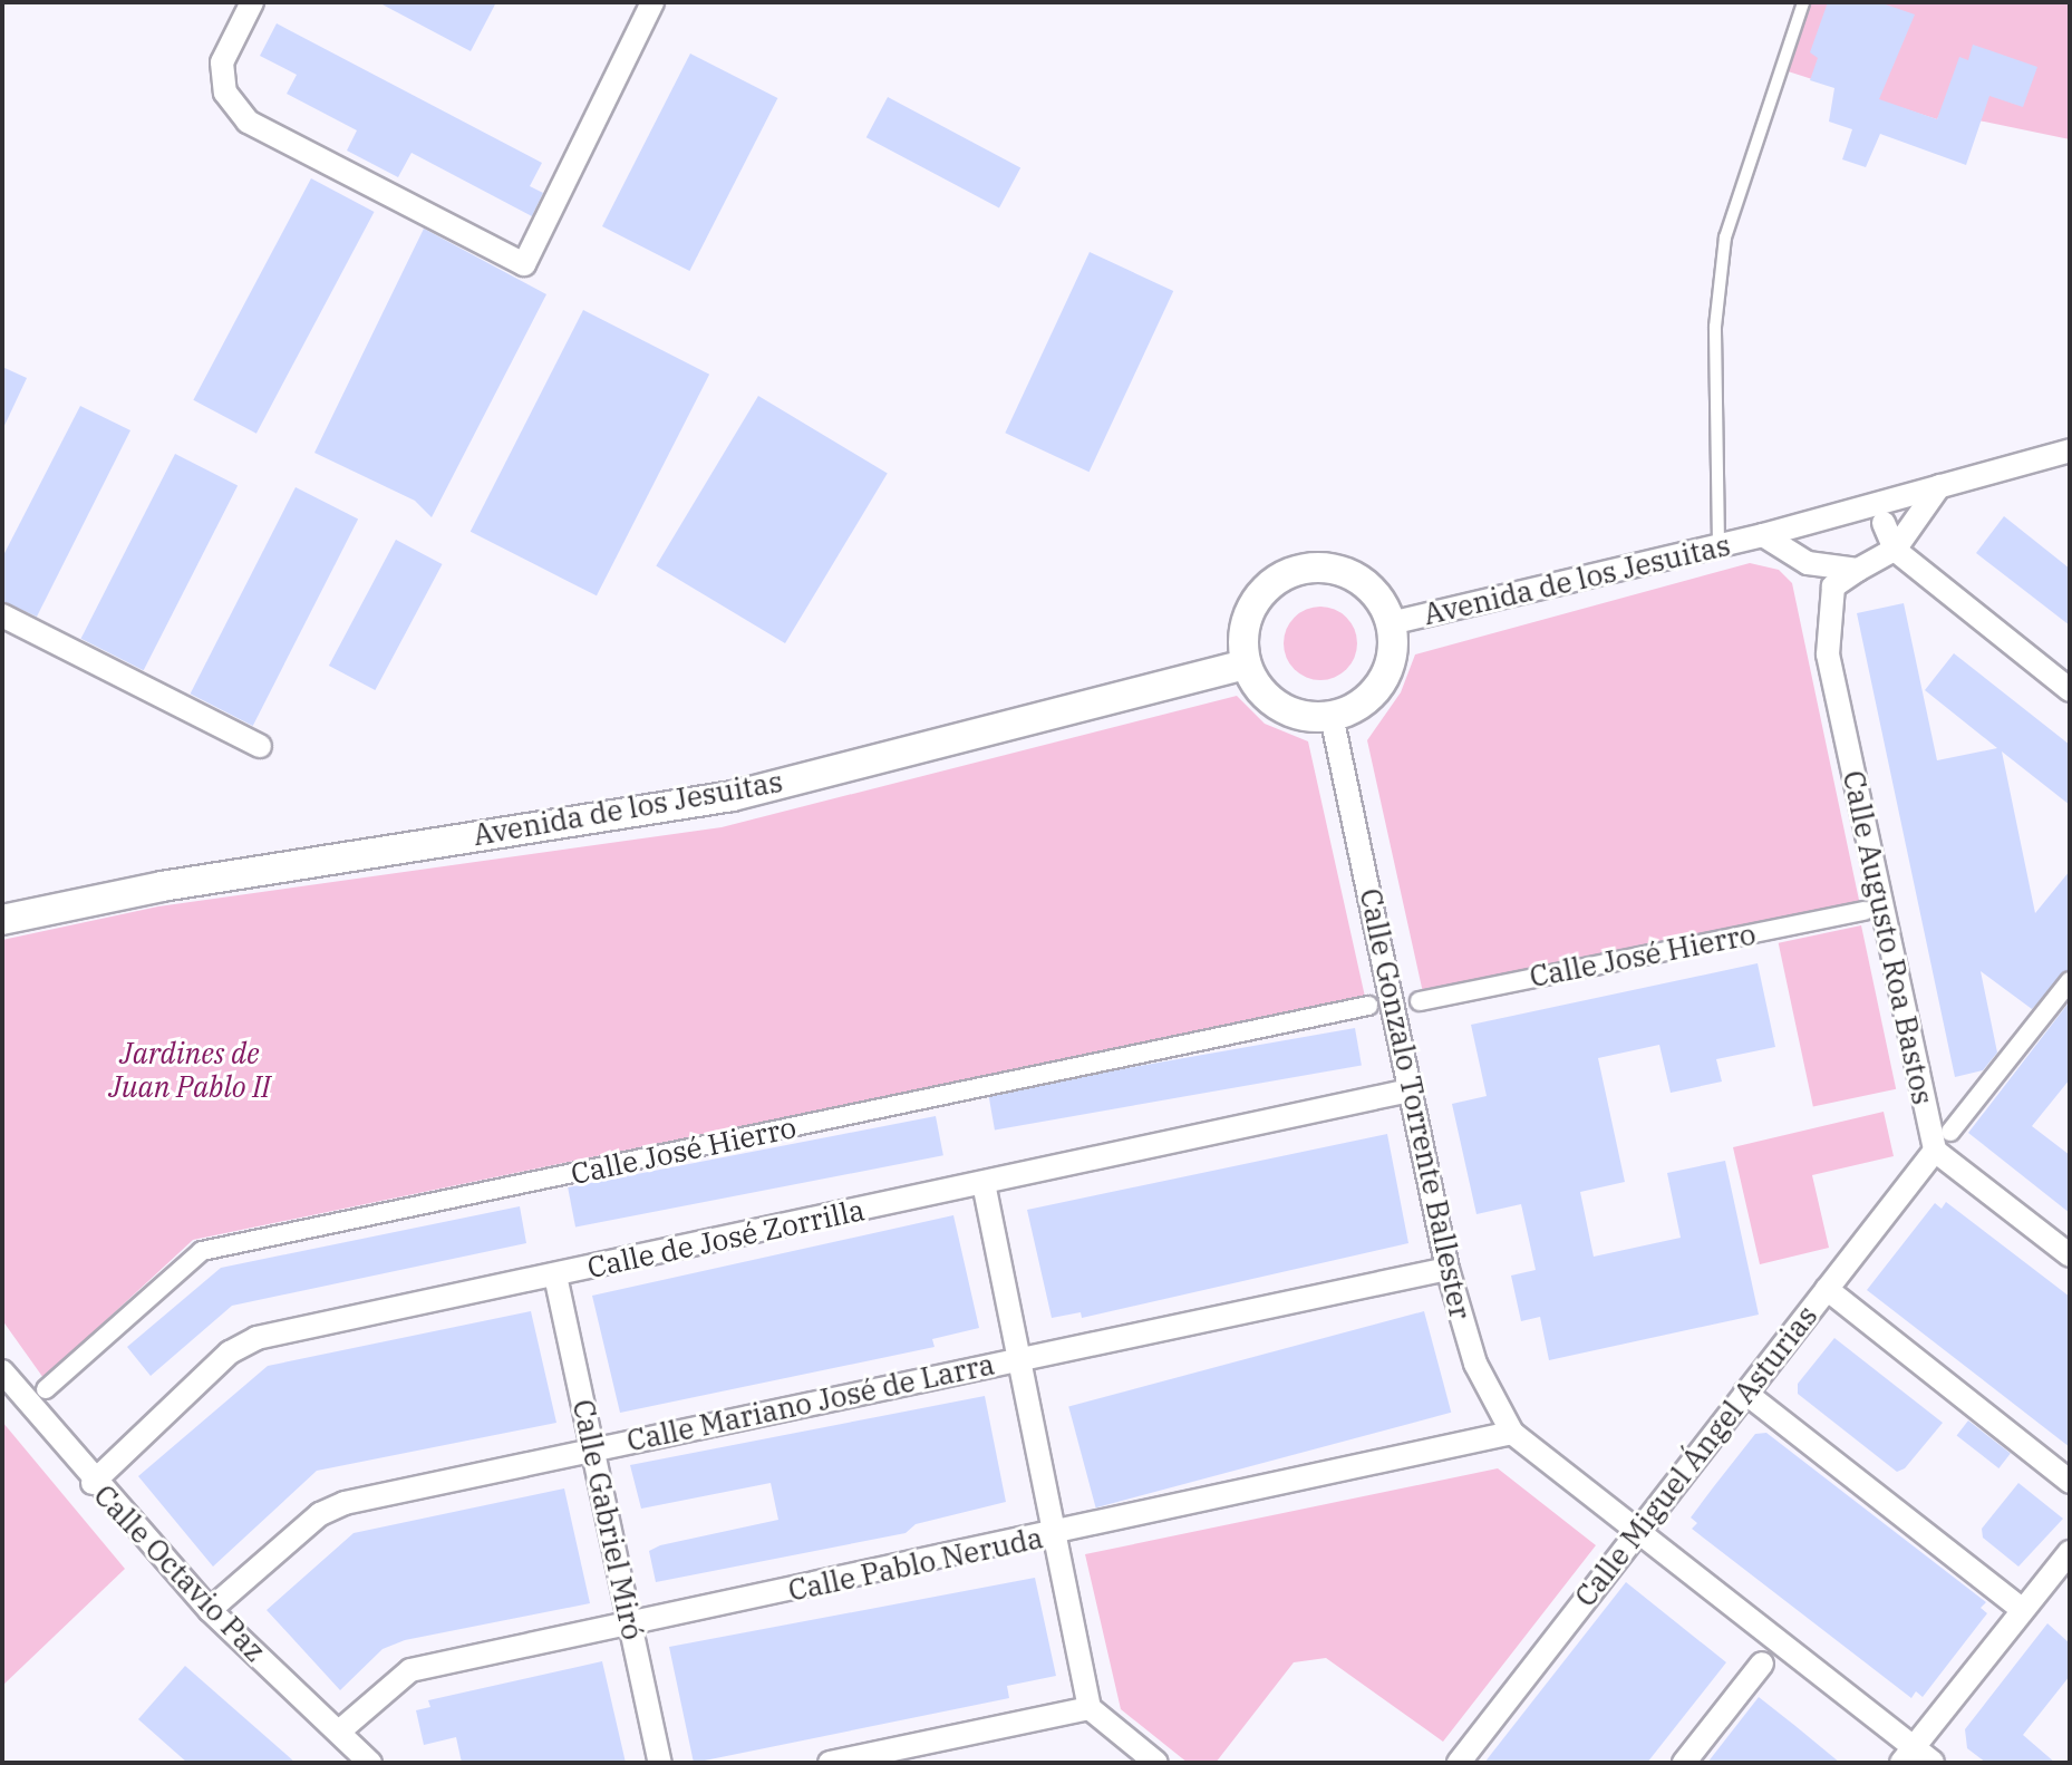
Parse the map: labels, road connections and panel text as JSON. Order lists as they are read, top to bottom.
{
  "streets": {
    "street": [
      "Avenida de los Jesuitas",
      "Calle Augusto Roa Bastos",
      "Calle José Hierro",
      "Calle Gonzalo Torrente Ballester",
      "Calle de José Zorrilla",
      "Calle Mariano José de Larra",
      "Calle Miguel Ángel Asturias",
      "Calle Gabriel Miró",
      "Calle Pablo Neruda",
      "Calle Octavio Paz"
    ]
  },
  "crossings": [
    ["Avenida de los Jesuitas", "Calle Augusto Roa Bastos"],
    ["Avenida de los Jesuitas", "Calle Gonzalo Torrente Ballester"],
    ["Calle Augusto Roa Bastos", "Calle Miguel Ángel Asturias"],
    ["Calle Gonzalo Torrente Ballester", "Calle de José Zorrilla"],
    ["Calle Gonzalo Torrente Ballester", "Calle Mariano José de Larra"],
    ["Calle Gonzalo Torrente Ballester", "Calle Miguel Ángel Asturias"],
    ["Calle Gonzalo Torrente Ballester", "Calle Pablo Neruda"],
    ["Calle de José Zorrilla", "Calle Gabriel Miró"],
    ["Calle de José Zorrilla", "Calle Octavio Paz"],
    ["Calle Mariano José de Larra", "Calle Gabriel Miró"],
    ["Calle Mariano José de Larra", "Calle Octavio Paz"],
    ["Calle Gabriel Miró", "Calle Pablo Neruda"],
    ["Calle Pablo Neruda", "Calle Octavio Paz"]
  ],
  "parks": ["Jardines de Juan Pablo II"]
}
